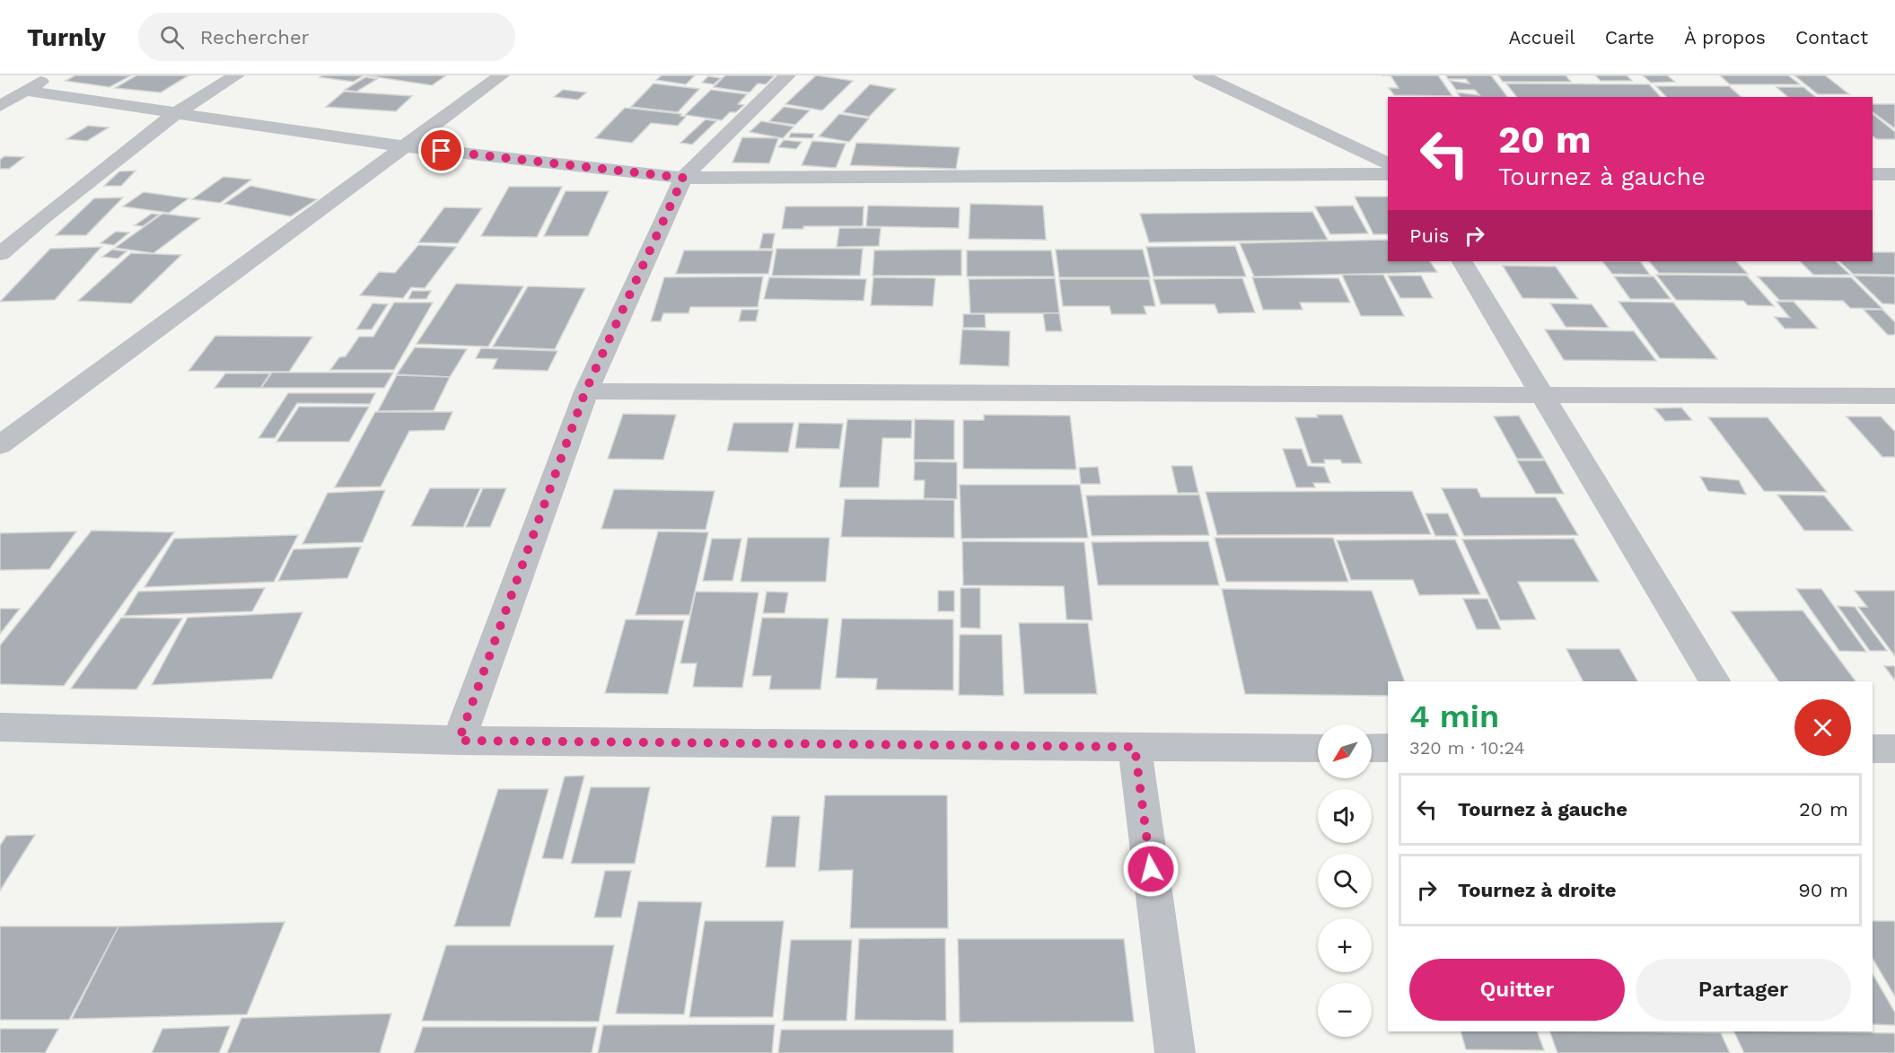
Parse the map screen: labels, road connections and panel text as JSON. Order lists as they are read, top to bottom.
{
  "north": "bottom left",
  "page": {
    "header": "Turnly",
    "search": "Rechercher",
    "nav": [
      "Accueil",
      "Carte",
      "À propos",
      "Contact"
    ],
    "turn": ["20 m", "Tournez à gauche"],
    "then": "Puis",
    "heading": ["4 min", "320 m · 10:24"],
    "map_buttons": ["+", "−"],
    "list": [
      {
        "name": "Tournez à gauche",
        "value": "20 m"
      },
      {
        "name": "Tournez à droite",
        "value": "90 m"
      }
    ],
    "buttons": ["Quitter", "Partager"]
  }
}
